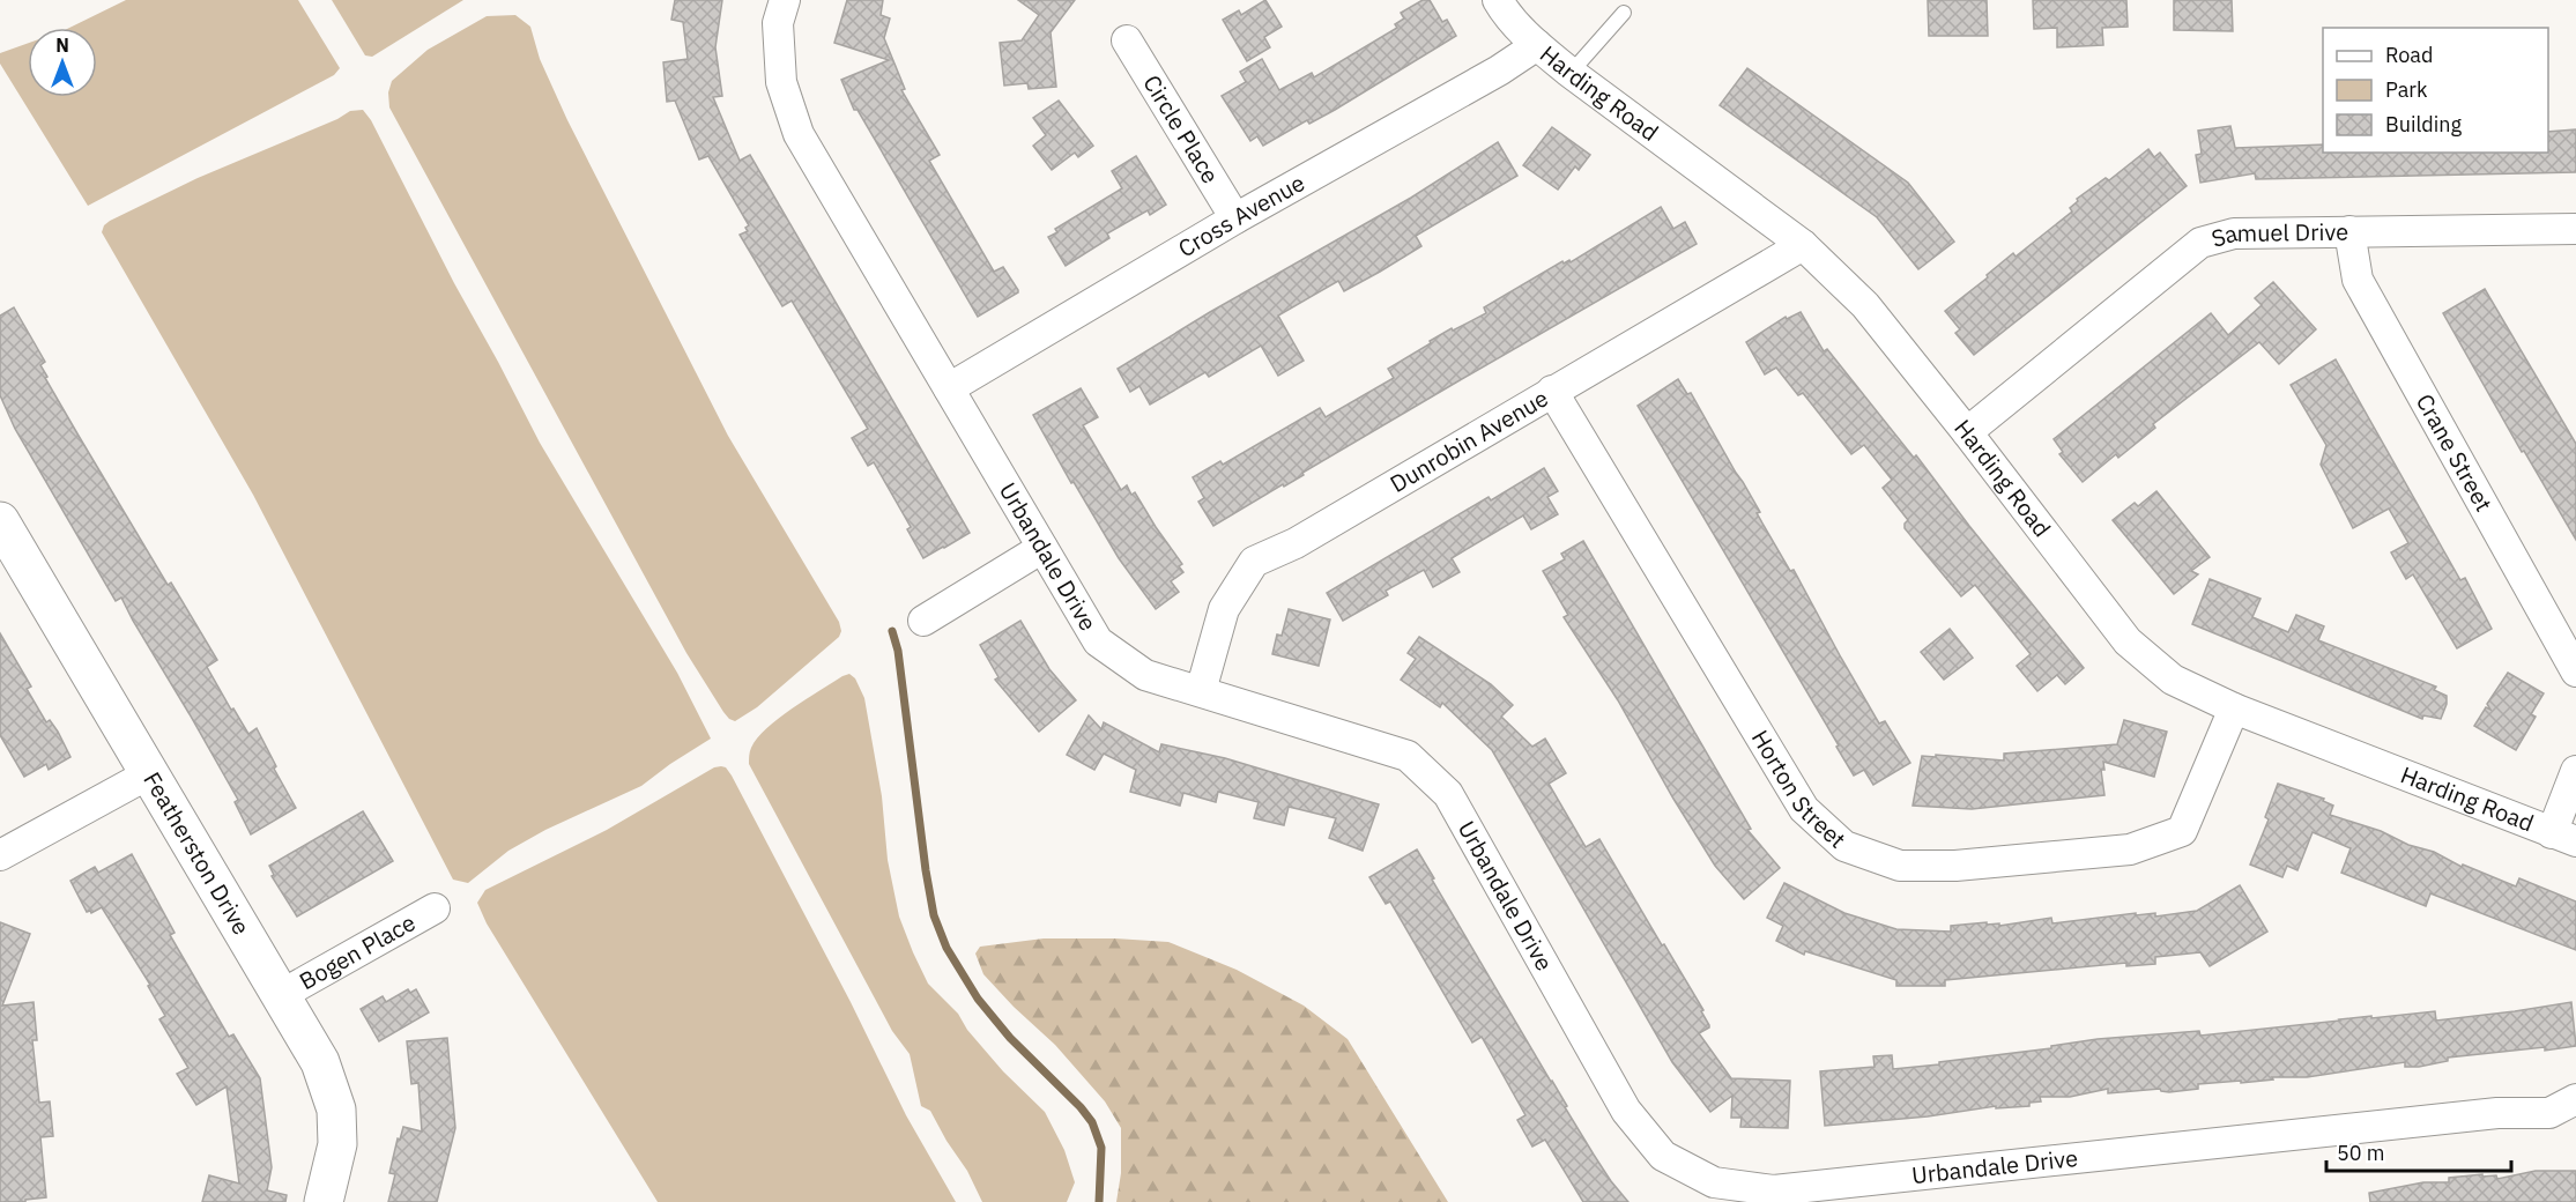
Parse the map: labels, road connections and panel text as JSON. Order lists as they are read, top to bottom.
{
  "streets": {
    "street": [
      "Harding Road",
      "Circle Place",
      "Cross Avenue",
      "Samuel Drive",
      "Dunrobin Avenue",
      "Crane Street",
      "Urbandale Drive",
      "Horton Street",
      "Featherston Drive",
      "Bogen Place"
    ]
  },
  "crossings": [
    ["Harding Road", "Cross Avenue"],
    ["Harding Road", "Samuel Drive"],
    ["Harding Road", "Dunrobin Avenue"],
    ["Harding Road", "Horton Street"],
    ["Circle Place", "Cross Avenue"],
    ["Cross Avenue", "Urbandale Drive"],
    ["Samuel Drive", "Crane Street"],
    ["Dunrobin Avenue", "Urbandale Drive"],
    ["Dunrobin Avenue", "Horton Street"],
    ["Featherston Drive", "Bogen Place"]
  ],
  "legend": ["Road", "Park", "Building"],
  "scale_bar": "50 m",
  "north": "top"
}
